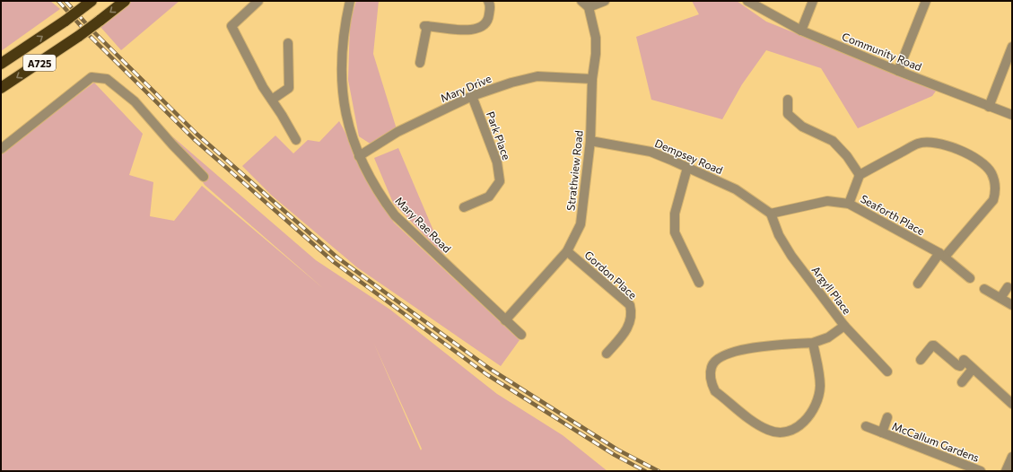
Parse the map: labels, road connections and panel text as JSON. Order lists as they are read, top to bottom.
{
  "streets": {
    "highway": ["A725"],
    "street": [
      "Community Road",
      "Mary Drive",
      "Park Place",
      "Dempsey Road",
      "Strathview Road",
      "Seaforth Place",
      "Mary Rae Road",
      "Gordon Place",
      "Argyll Place",
      "McCallum Gardens"
    ]
  },
  "crossings": [
    ["Mary Drive", "Park Place"],
    ["Mary Drive", "Strathview Road"],
    ["Mary Drive", "Mary Rae Road"],
    ["Dempsey Road", "Strathview Road"],
    ["Dempsey Road", "Seaforth Place"],
    ["Dempsey Road", "Argyll Place"],
    ["Strathview Road", "Mary Rae Road"],
    ["Strathview Road", "Gordon Place"],
    ["Seaforth Place", "Argyll Place"]
  ]
}
